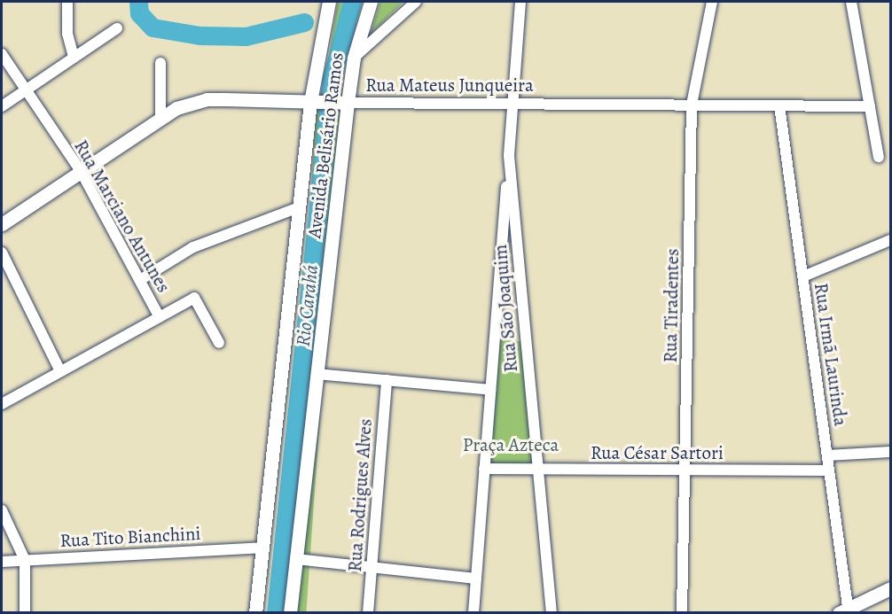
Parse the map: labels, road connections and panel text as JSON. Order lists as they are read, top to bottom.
{
  "streets": {
    "main road": ["Rua Mateus Junqueira", "Avenida Belisário Ramos"],
    "street": [
      "Rua Marciano Antunes",
      "Rua Tiradentes",
      "Rua São Joaquim",
      "Rua Irmã Laurinda",
      "Rua César Sartori",
      "Rua Rodrigues Alves",
      "Rua Tito Bianchini"
    ]
  },
  "crossings": [
    ["Rua Mateus Junqueira", "Avenida Belisário Ramos"],
    ["Rua Mateus Junqueira", "Rua Marciano Antunes"],
    ["Rua Mateus Junqueira", "Rua Tiradentes"],
    ["Rua Mateus Junqueira", "Rua São Joaquim"],
    ["Rua Mateus Junqueira", "Rua Irmã Laurinda"],
    ["Avenida Belisário Ramos", "Rua Tito Bianchini"],
    ["Rua Tiradentes", "Rua César Sartori"],
    ["Rua São Joaquim", "Rua César Sartori"],
    ["Rua Irmã Laurinda", "Rua César Sartori"]
  ],
  "water": ["Rio Carahá"],
  "parks": ["Praça Azteca"]
}
